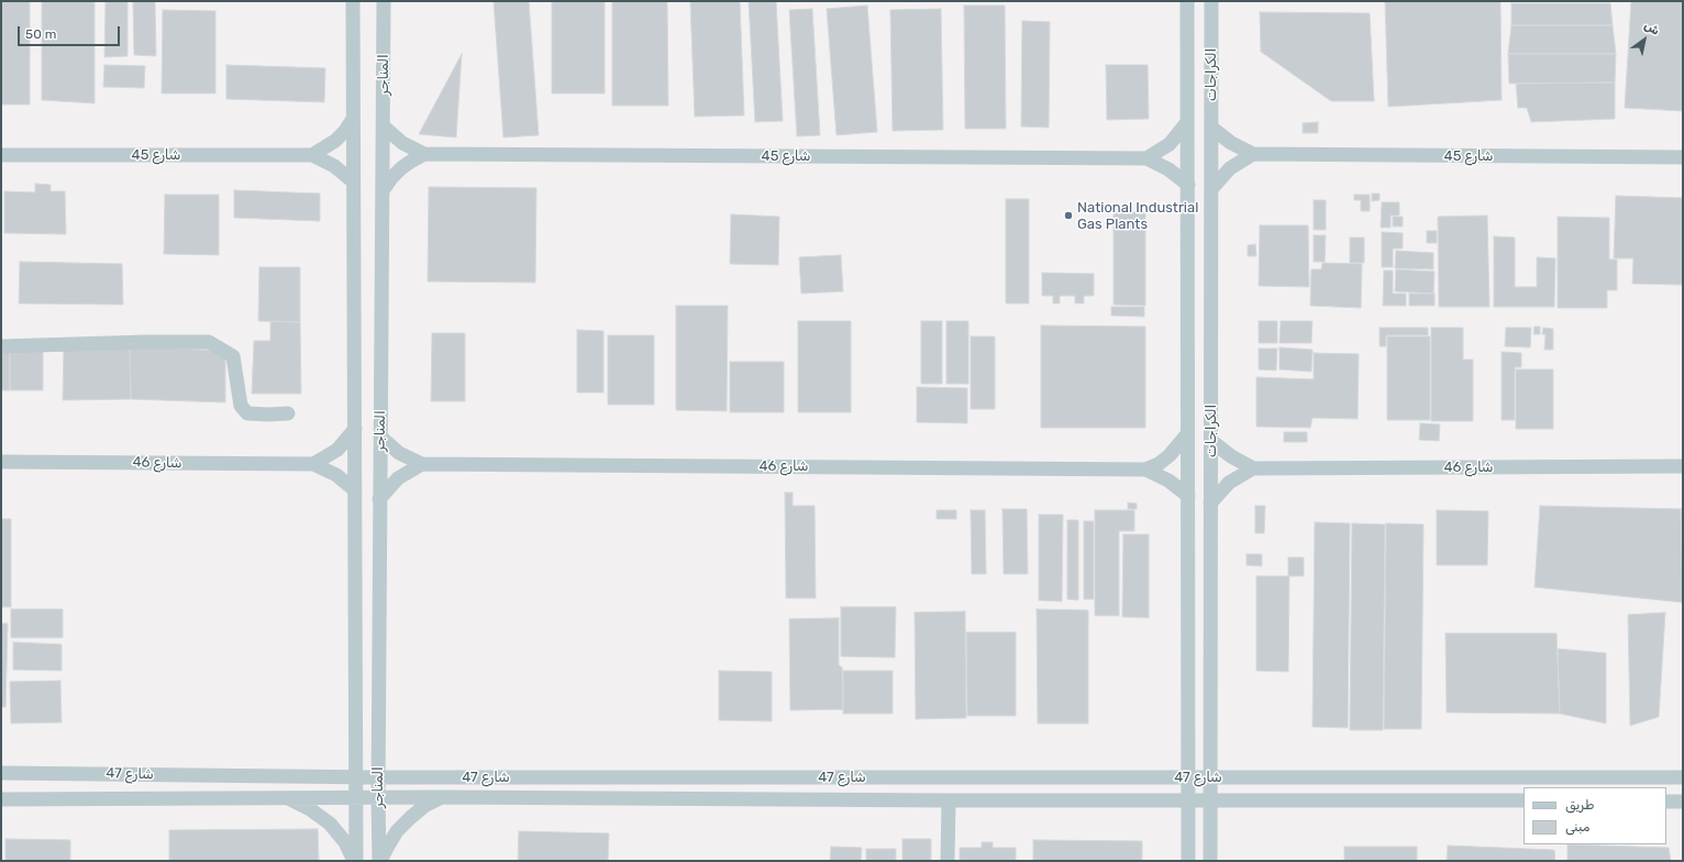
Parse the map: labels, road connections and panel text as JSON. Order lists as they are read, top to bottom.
{
  "streets": {
    "street": [
      "المناجر",
      "الكراجات",
      "شارع 45",
      "شارع 46",
      "شارع 47"
    ]
  },
  "crossings": [
    ["المناجر", "شارع 45"],
    ["المناجر", "شارع 46"],
    ["المناجر", "شارع 47"],
    ["الكراجات", "شارع 45"],
    ["الكراجات", "شارع 46"],
    ["الكراجات", "شارع 47"]
  ],
  "places": ["National Industrial Gas Plants"],
  "legend": ["طريق", "مبنى"],
  "scale_bar": "50 m",
  "north": "top right"
}
